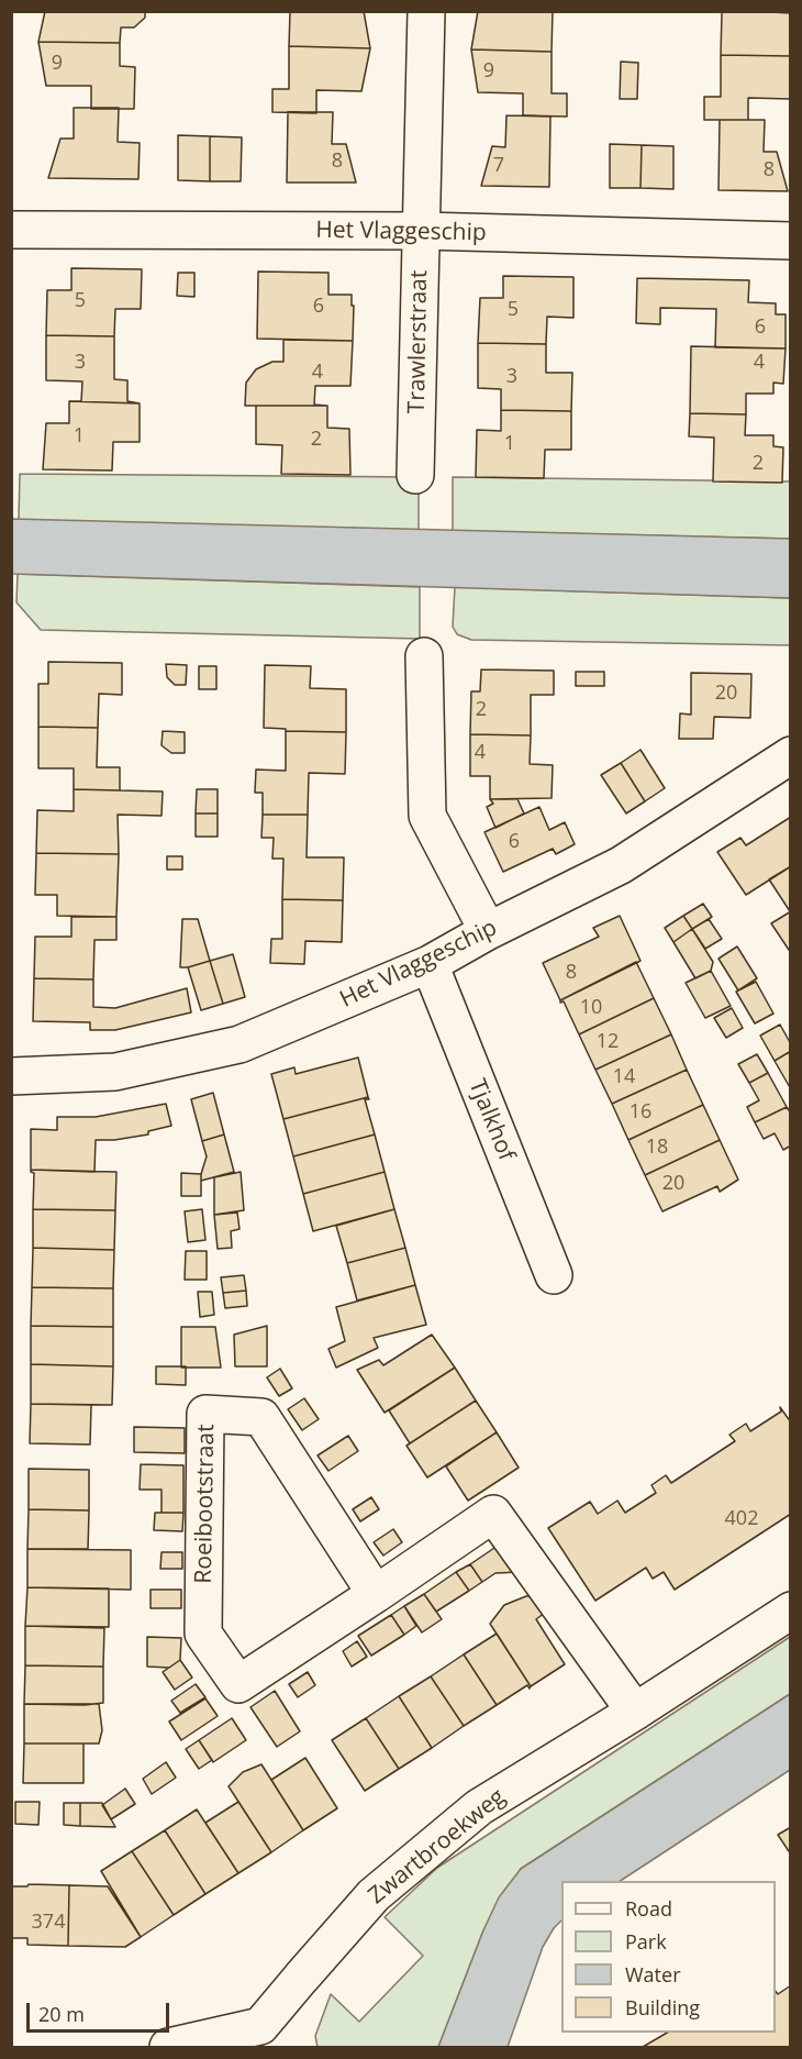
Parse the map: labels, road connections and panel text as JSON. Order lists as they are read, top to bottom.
{
  "streets": {
    "street": [
      "Het Vlaggeschip",
      "Trawlerstraat",
      "Tjalkhof",
      "Roeibootstraat",
      "Zwartbroekweg"
    ]
  },
  "crossings": [
    ["Het Vlaggeschip", "Trawlerstraat"],
    ["Het Vlaggeschip", "Tjalkhof"],
    ["Roeibootstraat", "Zwartbroekweg"]
  ],
  "house_numbers": [
    "9",
    "9",
    "8",
    "7",
    "8",
    "5",
    "6",
    "5",
    "6",
    "3",
    "4",
    "4",
    "3",
    "1",
    "2",
    "1",
    "2",
    "20",
    "2",
    "4",
    "6",
    "8",
    "10",
    "12",
    "14",
    "16",
    "18",
    "20",
    "402",
    "374"
  ],
  "legend": [
    "Road",
    "Park",
    "Water",
    "Building"
  ],
  "scale_bar": "20 m"
}
